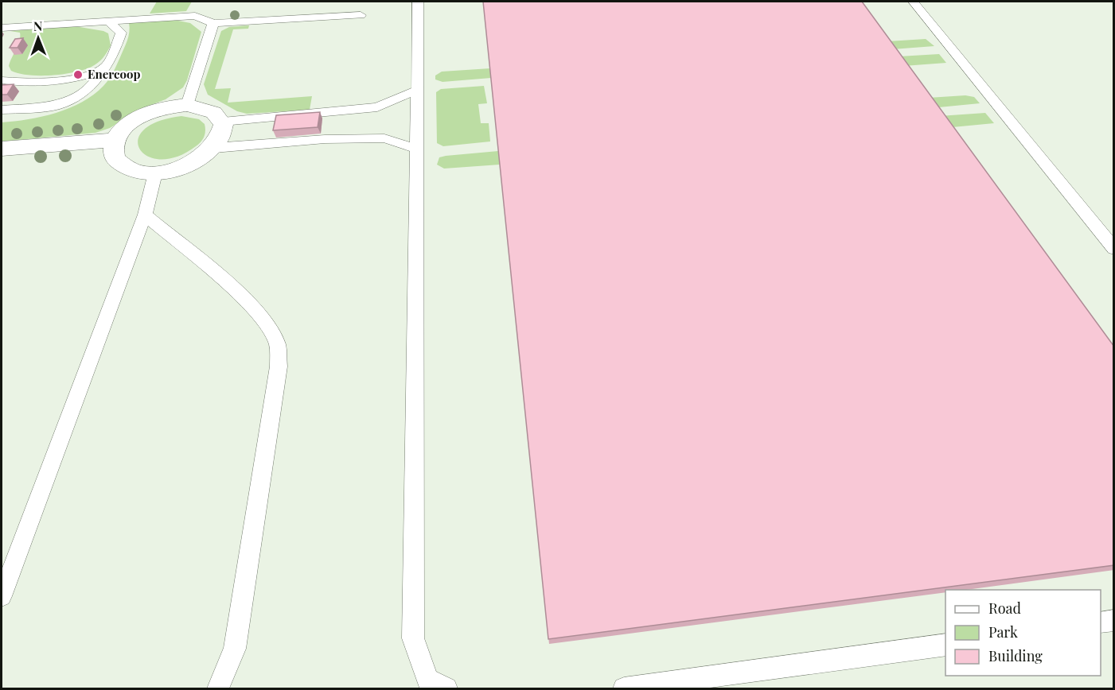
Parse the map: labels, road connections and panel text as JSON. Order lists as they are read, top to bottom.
{
  "places": ["Enercoop"],
  "legend": ["Road", "Park", "Building"],
  "north": "top"
}
